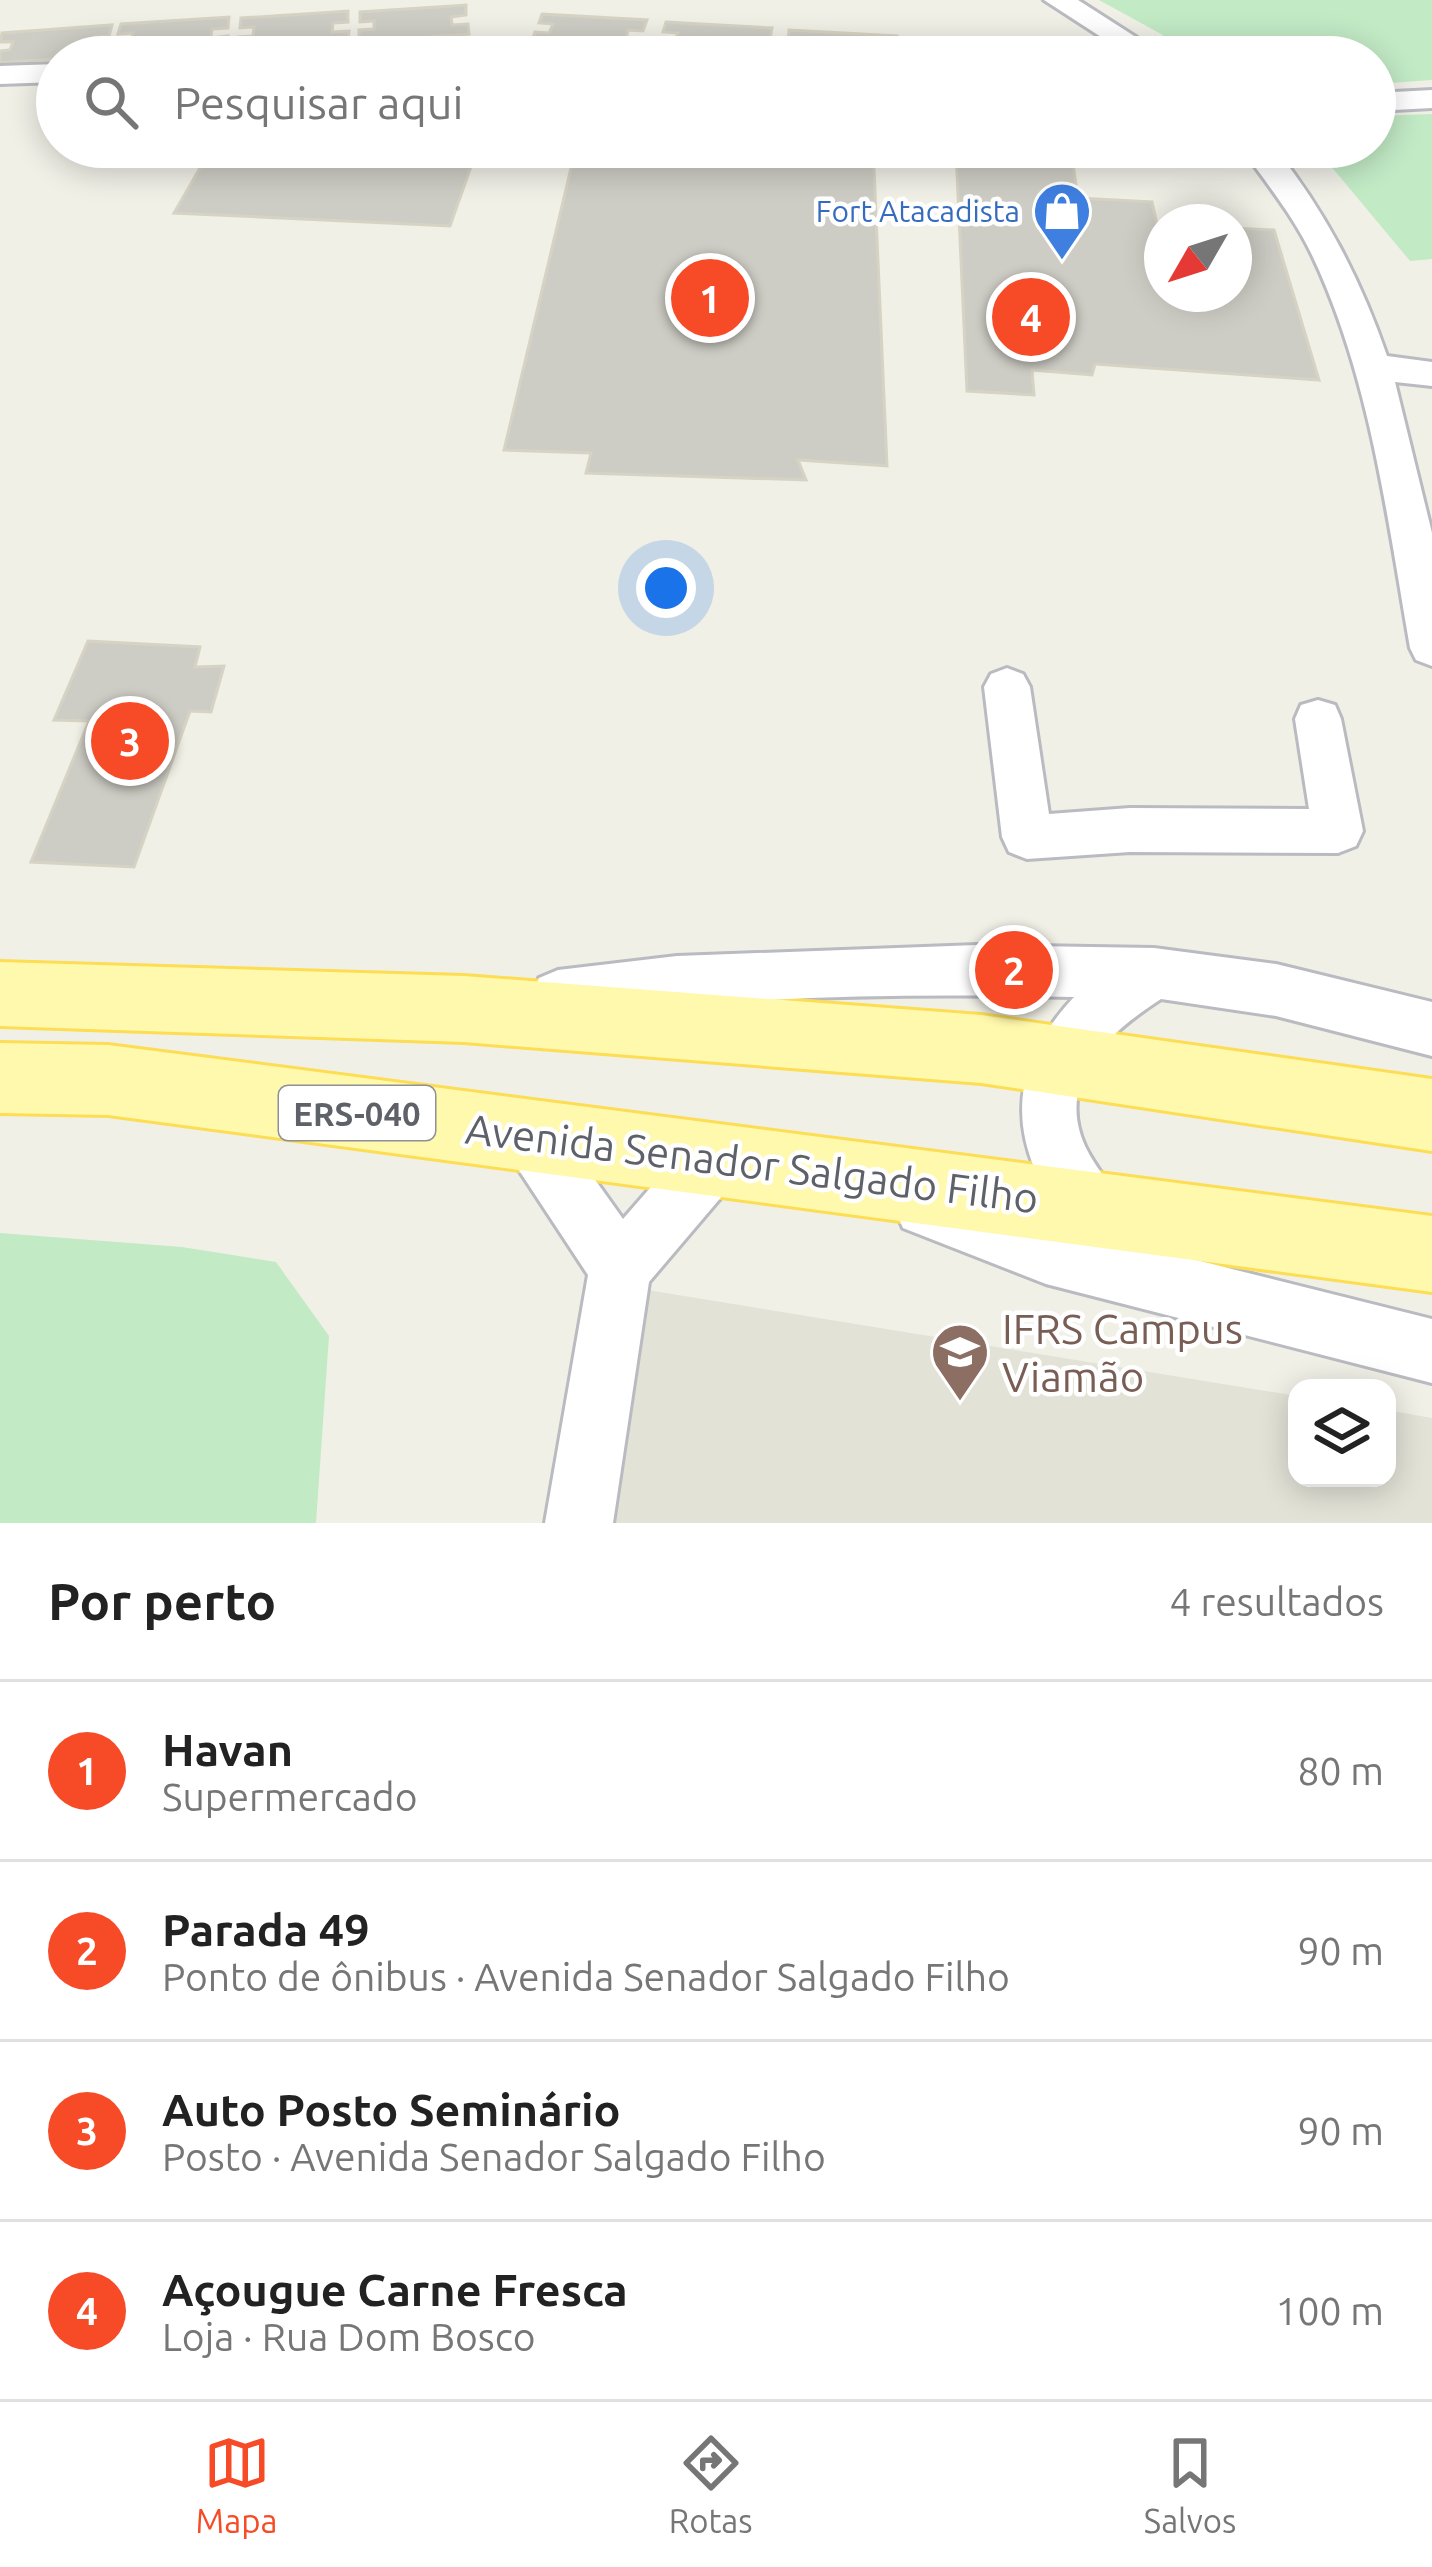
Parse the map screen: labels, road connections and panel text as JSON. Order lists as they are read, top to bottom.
{
  "streets": {
    "main road": ["ERS-040", "Avenida Senador Salgado Filho"]
  },
  "places": {
    "shop": ["Fort Atacadista"],
    "school or university": ["IFRS Campus Viamão"]
  },
  "north": "bottom left",
  "page": {
    "search": "Pesquisar aqui",
    "pins": [
      "1",
      "4",
      "3",
      "2"
    ],
    "heading": ["Por perto", "4 resultados"],
    "list": [
      {
        "mark": "1",
        "name": "Havan",
        "note": "Supermercado",
        "value": "80 m"
      },
      {
        "mark": "2",
        "name": "Parada 49",
        "note": "Ponto de ônibus · Avenida Senador Salgado Filho",
        "value": "90 m"
      },
      {
        "mark": "3",
        "name": "Auto Posto Seminário",
        "note": "Posto · Avenida Senador Salgado Filho",
        "value": "90 m"
      },
      {
        "mark": "4",
        "name": "Açougue Carne Fresca",
        "note": "Loja · Rua Dom Bosco",
        "value": "100 m"
      }
    ],
    "nav": ["Mapa", "Rotas", "Salvos"]
  }
}
